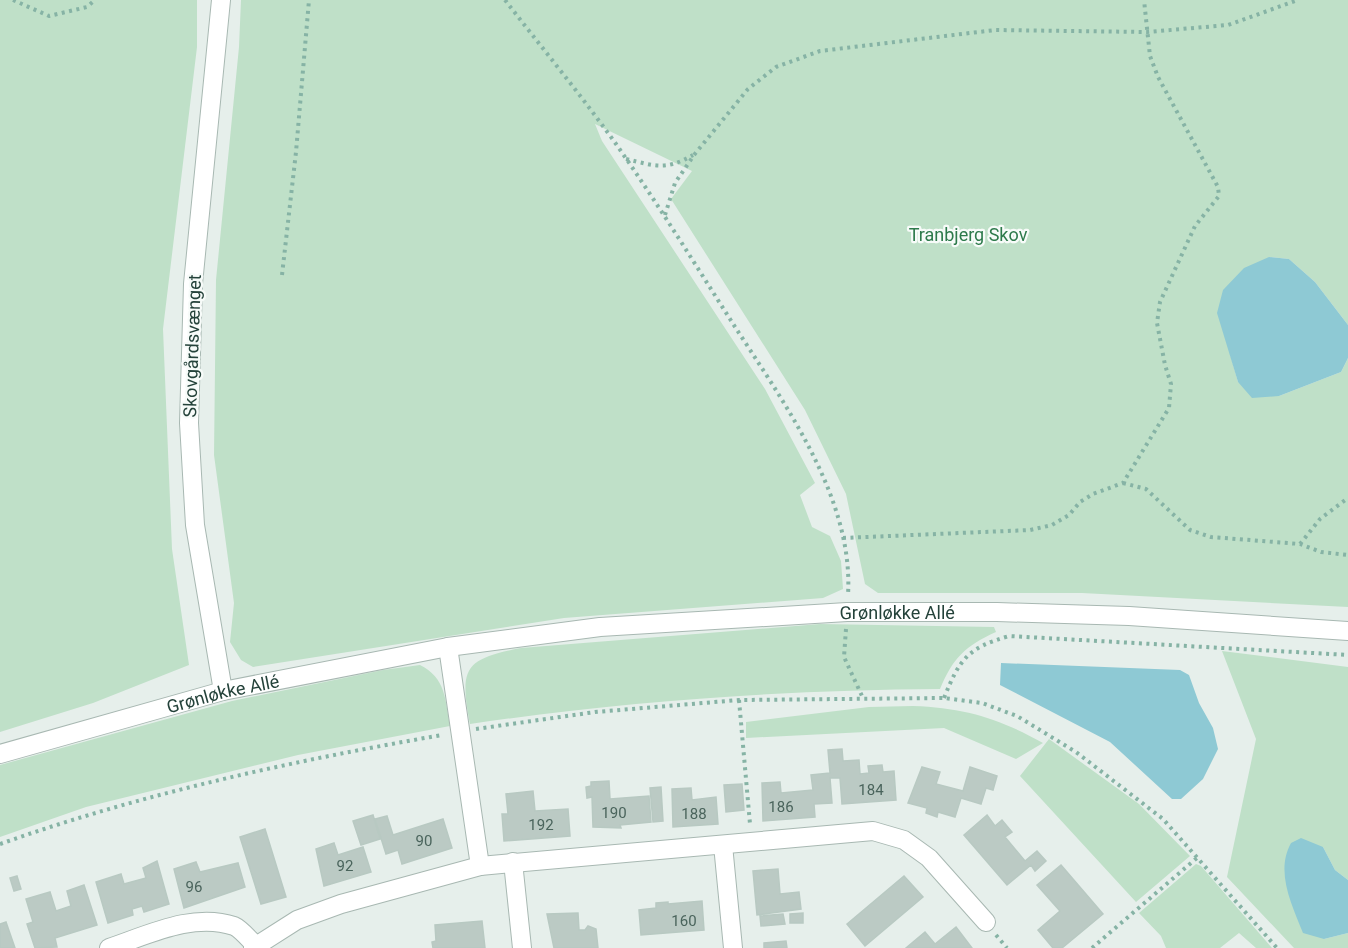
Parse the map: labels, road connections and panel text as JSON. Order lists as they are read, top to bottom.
{
  "streets": {
    "street": ["Skovgårdsvænget", "Grønløkke Allé"]
  },
  "crossings": [
    ["Skovgårdsvænget", "Grønløkke Allé"]
  ],
  "parks": ["Tranbjerg Skov"],
  "house_numbers": [
    "184",
    "186",
    "190",
    "188",
    "192",
    "90",
    "92",
    "96",
    "160"
  ]
}
